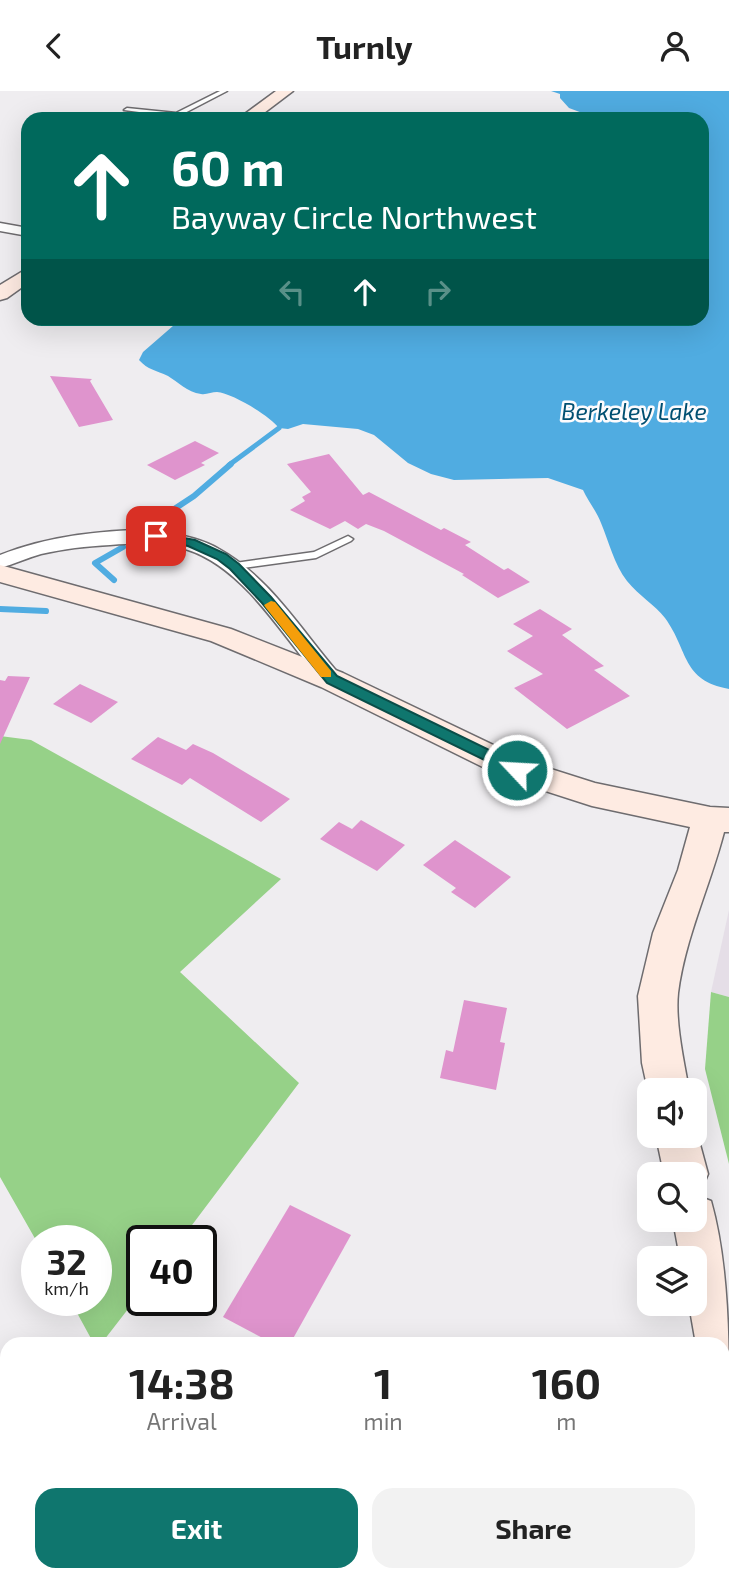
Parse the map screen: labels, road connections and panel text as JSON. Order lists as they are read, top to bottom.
{
  "water": ["Berkeley Lake"],
  "page": {
    "header": "Turnly",
    "turn": ["60 m", "Bayway Circle Northwest"],
    "speed": "32 km/h",
    "limit": "40",
    "eta": [
      "14:38",
      "Arrival",
      "1",
      "min",
      "160",
      "m"
    ],
    "buttons": ["Exit", "Share"]
  }
}
